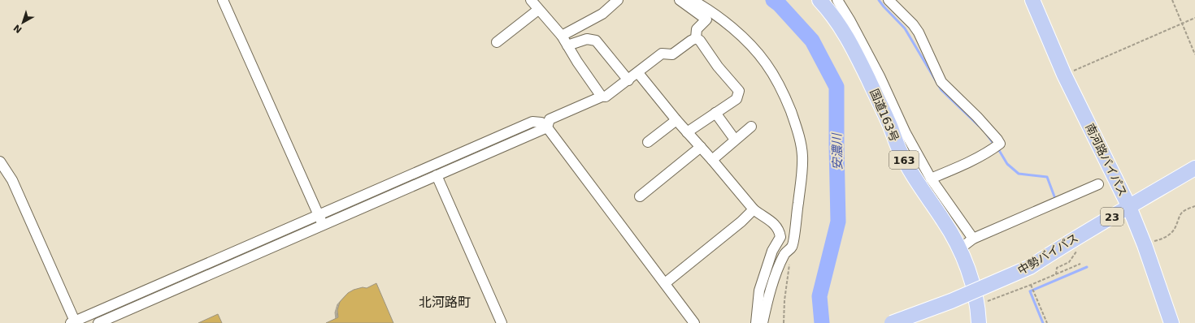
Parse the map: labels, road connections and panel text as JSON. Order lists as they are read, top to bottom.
{
  "streets": {
    "highway": [
      "国道163号",
      "163",
      "南河路バイパス",
      "23",
      "中勢バイパス"
    ]
  },
  "crossings": [
    ["南河路バイパス", "中勢バイパス"]
  ],
  "districts": ["北河路町"],
  "water": ["安濃川"],
  "north": "bottom left"
}
